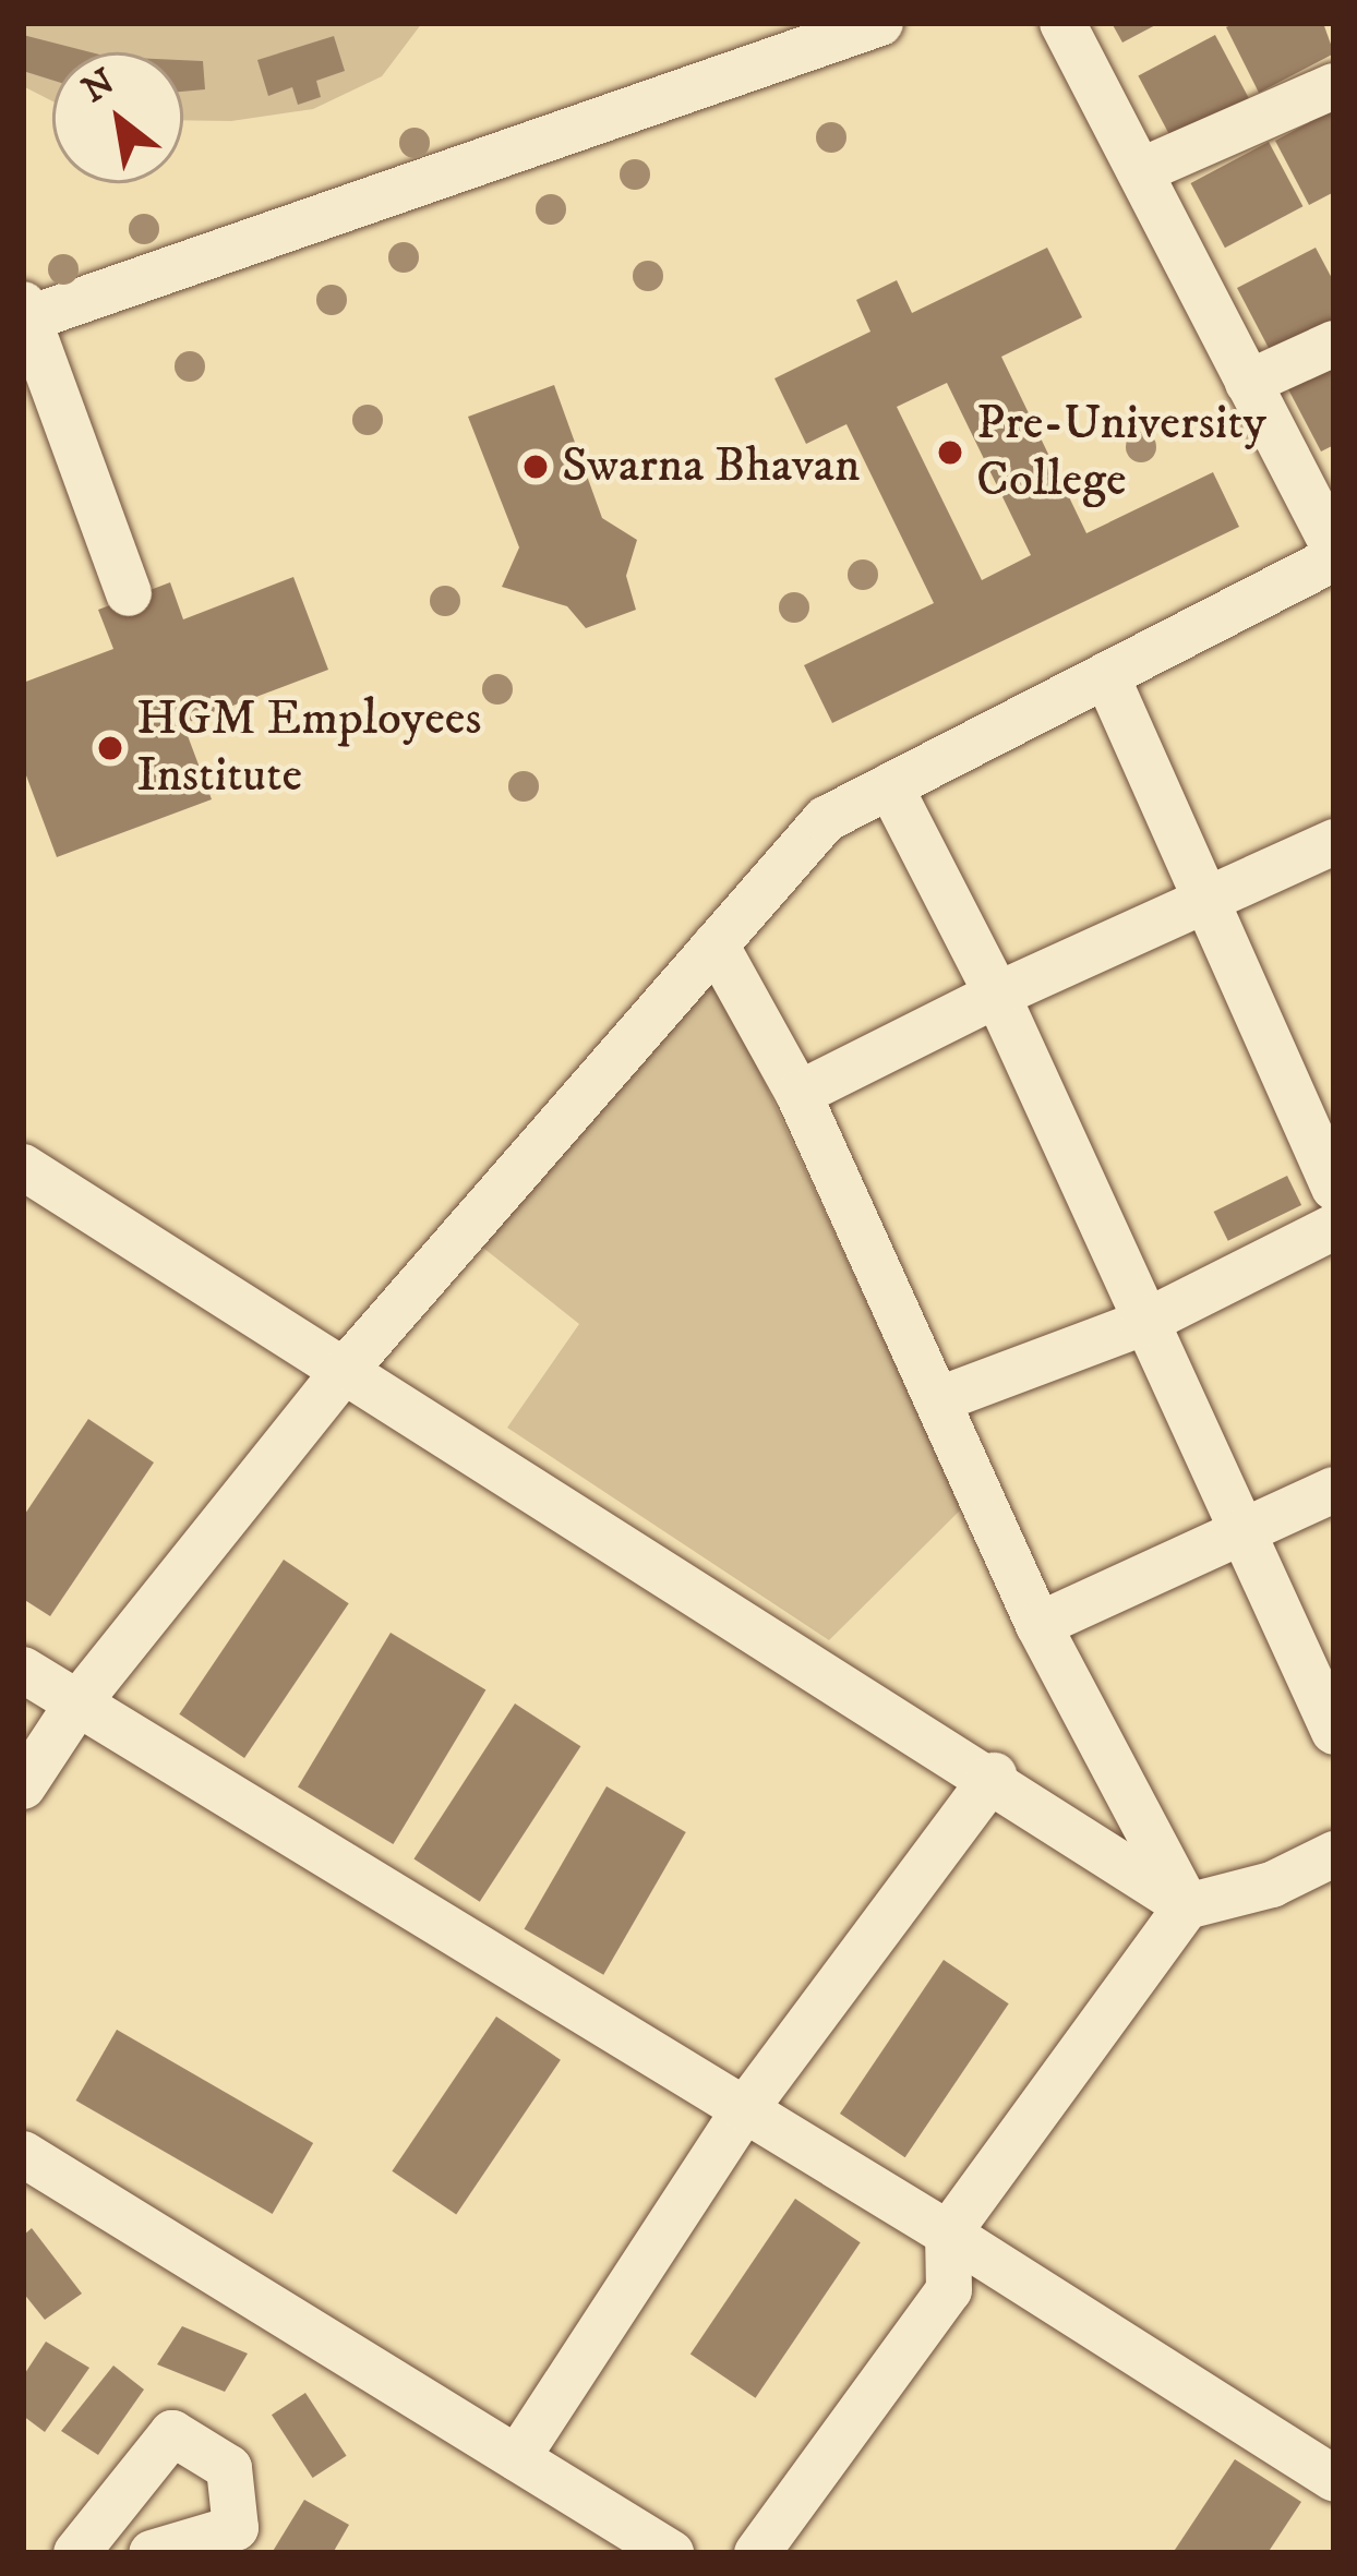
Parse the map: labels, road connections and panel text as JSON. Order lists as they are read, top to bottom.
{
  "places": ["Pre-University College", "Swarna Bhavan", "HGM Employees Institute"],
  "north": "top left"
}
